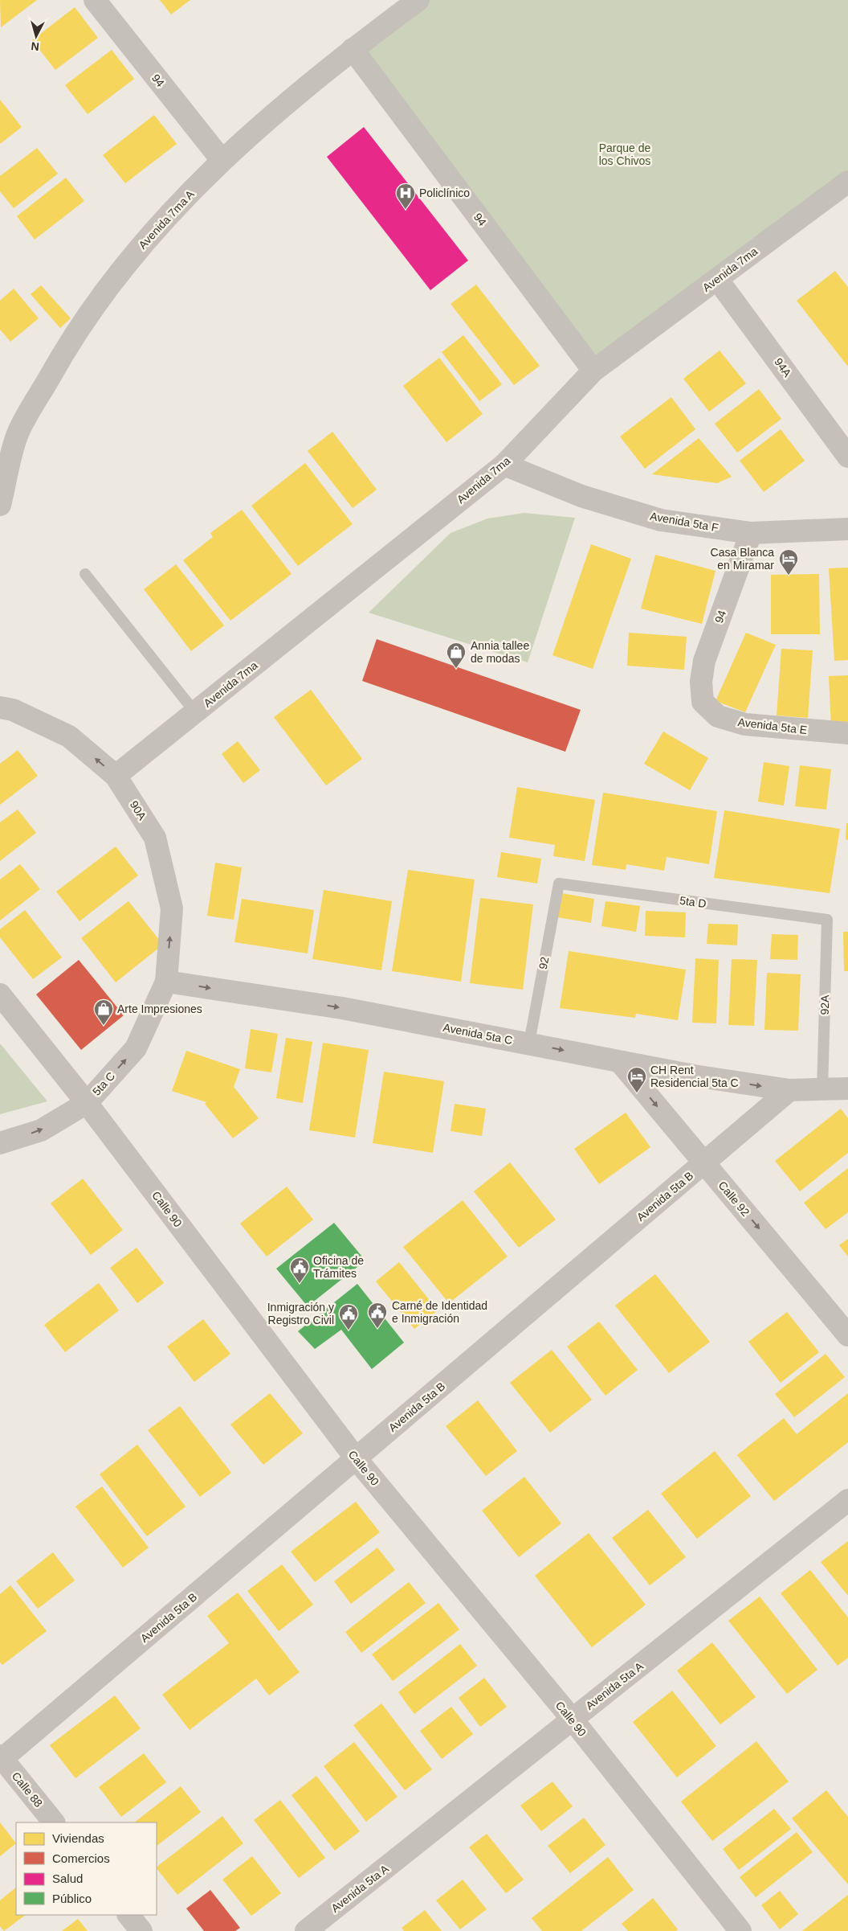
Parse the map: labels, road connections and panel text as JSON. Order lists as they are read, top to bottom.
{
  "streets": {
    "street": [
      "94",
      "Avenida 7ma A",
      "Avenida 7ma",
      "94A",
      "Avenida 5ta F",
      "Avenida 5ta E",
      "90A",
      "Avenida 5ta C",
      "5ta C",
      "Avenida 5ta B",
      "Calle 92",
      "Calle 90",
      "Avenida 5ta A",
      "Calle 88"
    ],
    "lane": ["5ta D", "92", "92A"]
  },
  "crossings": [
    ["94", "Avenida 7ma A"],
    ["94", "Avenida 7ma"],
    ["94", "Avenida 5ta F"],
    ["94", "Avenida 5ta E"],
    ["Avenida 7ma", "94A"],
    ["Avenida 7ma", "Avenida 5ta F"],
    ["Avenida 7ma", "90A"],
    ["90A", "Avenida 5ta C"],
    ["90A", "5ta C"],
    ["5ta D", "92"],
    ["5ta D", "92A"],
    ["92", "Avenida 5ta C"],
    ["Avenida 5ta C", "5ta C"],
    ["Avenida 5ta C", "Avenida 5ta B"],
    ["Avenida 5ta C", "Calle 92"],
    ["5ta C", "Calle 90"],
    ["Avenida 5ta B", "Calle 92"],
    ["Avenida 5ta B", "Calle 90"],
    ["Avenida 5ta B", "Calle 88"],
    ["Calle 90", "Avenida 5ta A"]
  ],
  "one_way": [
    "90A",
    "Avenida 5ta C",
    "5ta C",
    "Calle 92"
  ],
  "parks": ["Parque de los Chivos"],
  "places": {
    "hospital": ["Policlínico"],
    "hotel": ["Casa Blanca en Miramar", "CH Rent Residencial 5ta C"],
    "shop": ["Annia tallee de modas", "Arte Impresiones"],
    "public building": ["Oficina de Trámites", "Carné de Identidad e Inmigración", "Inmigración y Registro Civil"]
  },
  "legend": [
    "Viviendas",
    "Comercios",
    "Salud",
    "Público"
  ],
  "north": "bottom"
}
